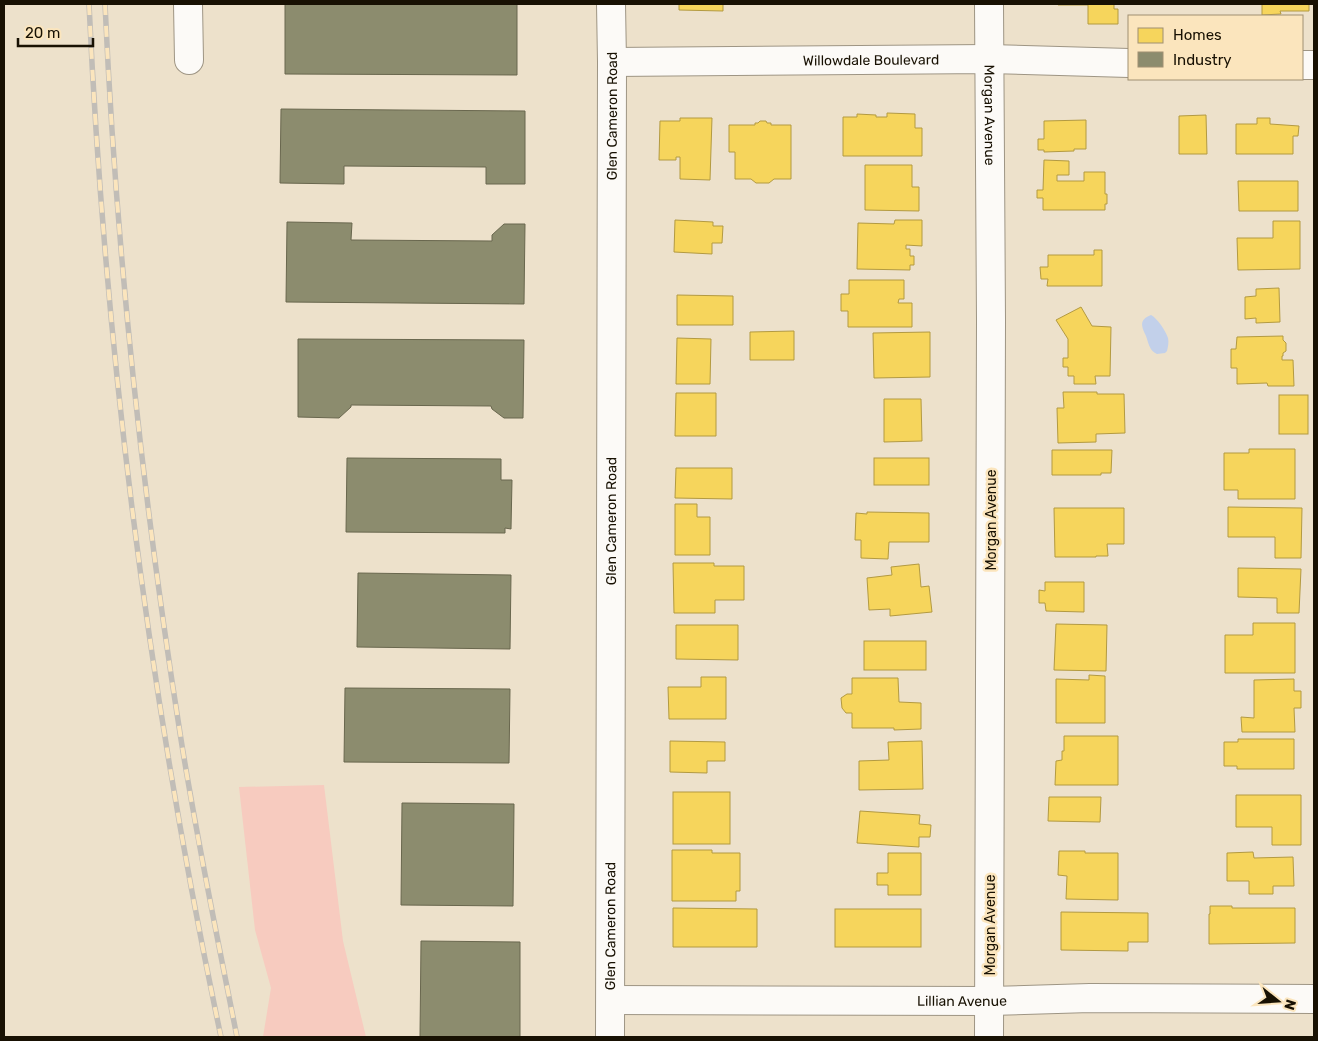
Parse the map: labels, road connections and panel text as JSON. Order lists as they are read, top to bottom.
{
  "streets": {
    "street": [
      "Willowdale Boulevard",
      "Glen Cameron Road",
      "Morgan Avenue",
      "Lillian Avenue"
    ]
  },
  "crossings": [
    ["Willowdale Boulevard", "Glen Cameron Road"],
    ["Willowdale Boulevard", "Morgan Avenue"],
    ["Glen Cameron Road", "Lillian Avenue"],
    ["Morgan Avenue", "Lillian Avenue"]
  ],
  "legend": ["Homes", "Industry"],
  "scale_bar": "20 m",
  "north": "right"
}
